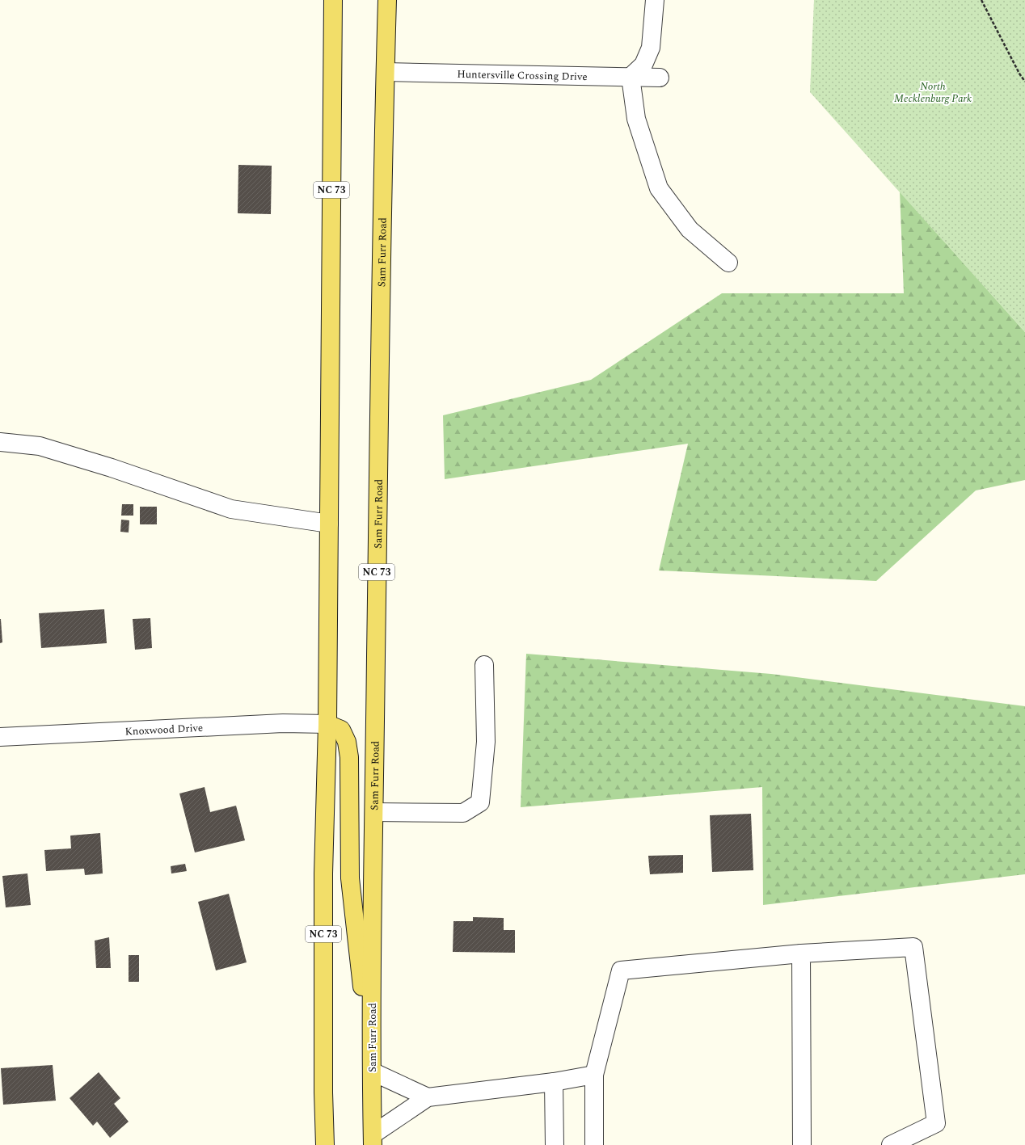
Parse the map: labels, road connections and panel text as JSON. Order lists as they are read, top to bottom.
{
  "streets": {
    "main road": ["NC 73", "Sam Furr Road"],
    "street": ["Huntersville Crossing Drive", "Knoxwood Drive"]
  },
  "crossings": [
    ["Huntersville Crossing Drive", "Sam Furr Road"],
    ["NC 73", "Knoxwood Drive"]
  ],
  "parks": ["North Mecklenburg Park"]
}
